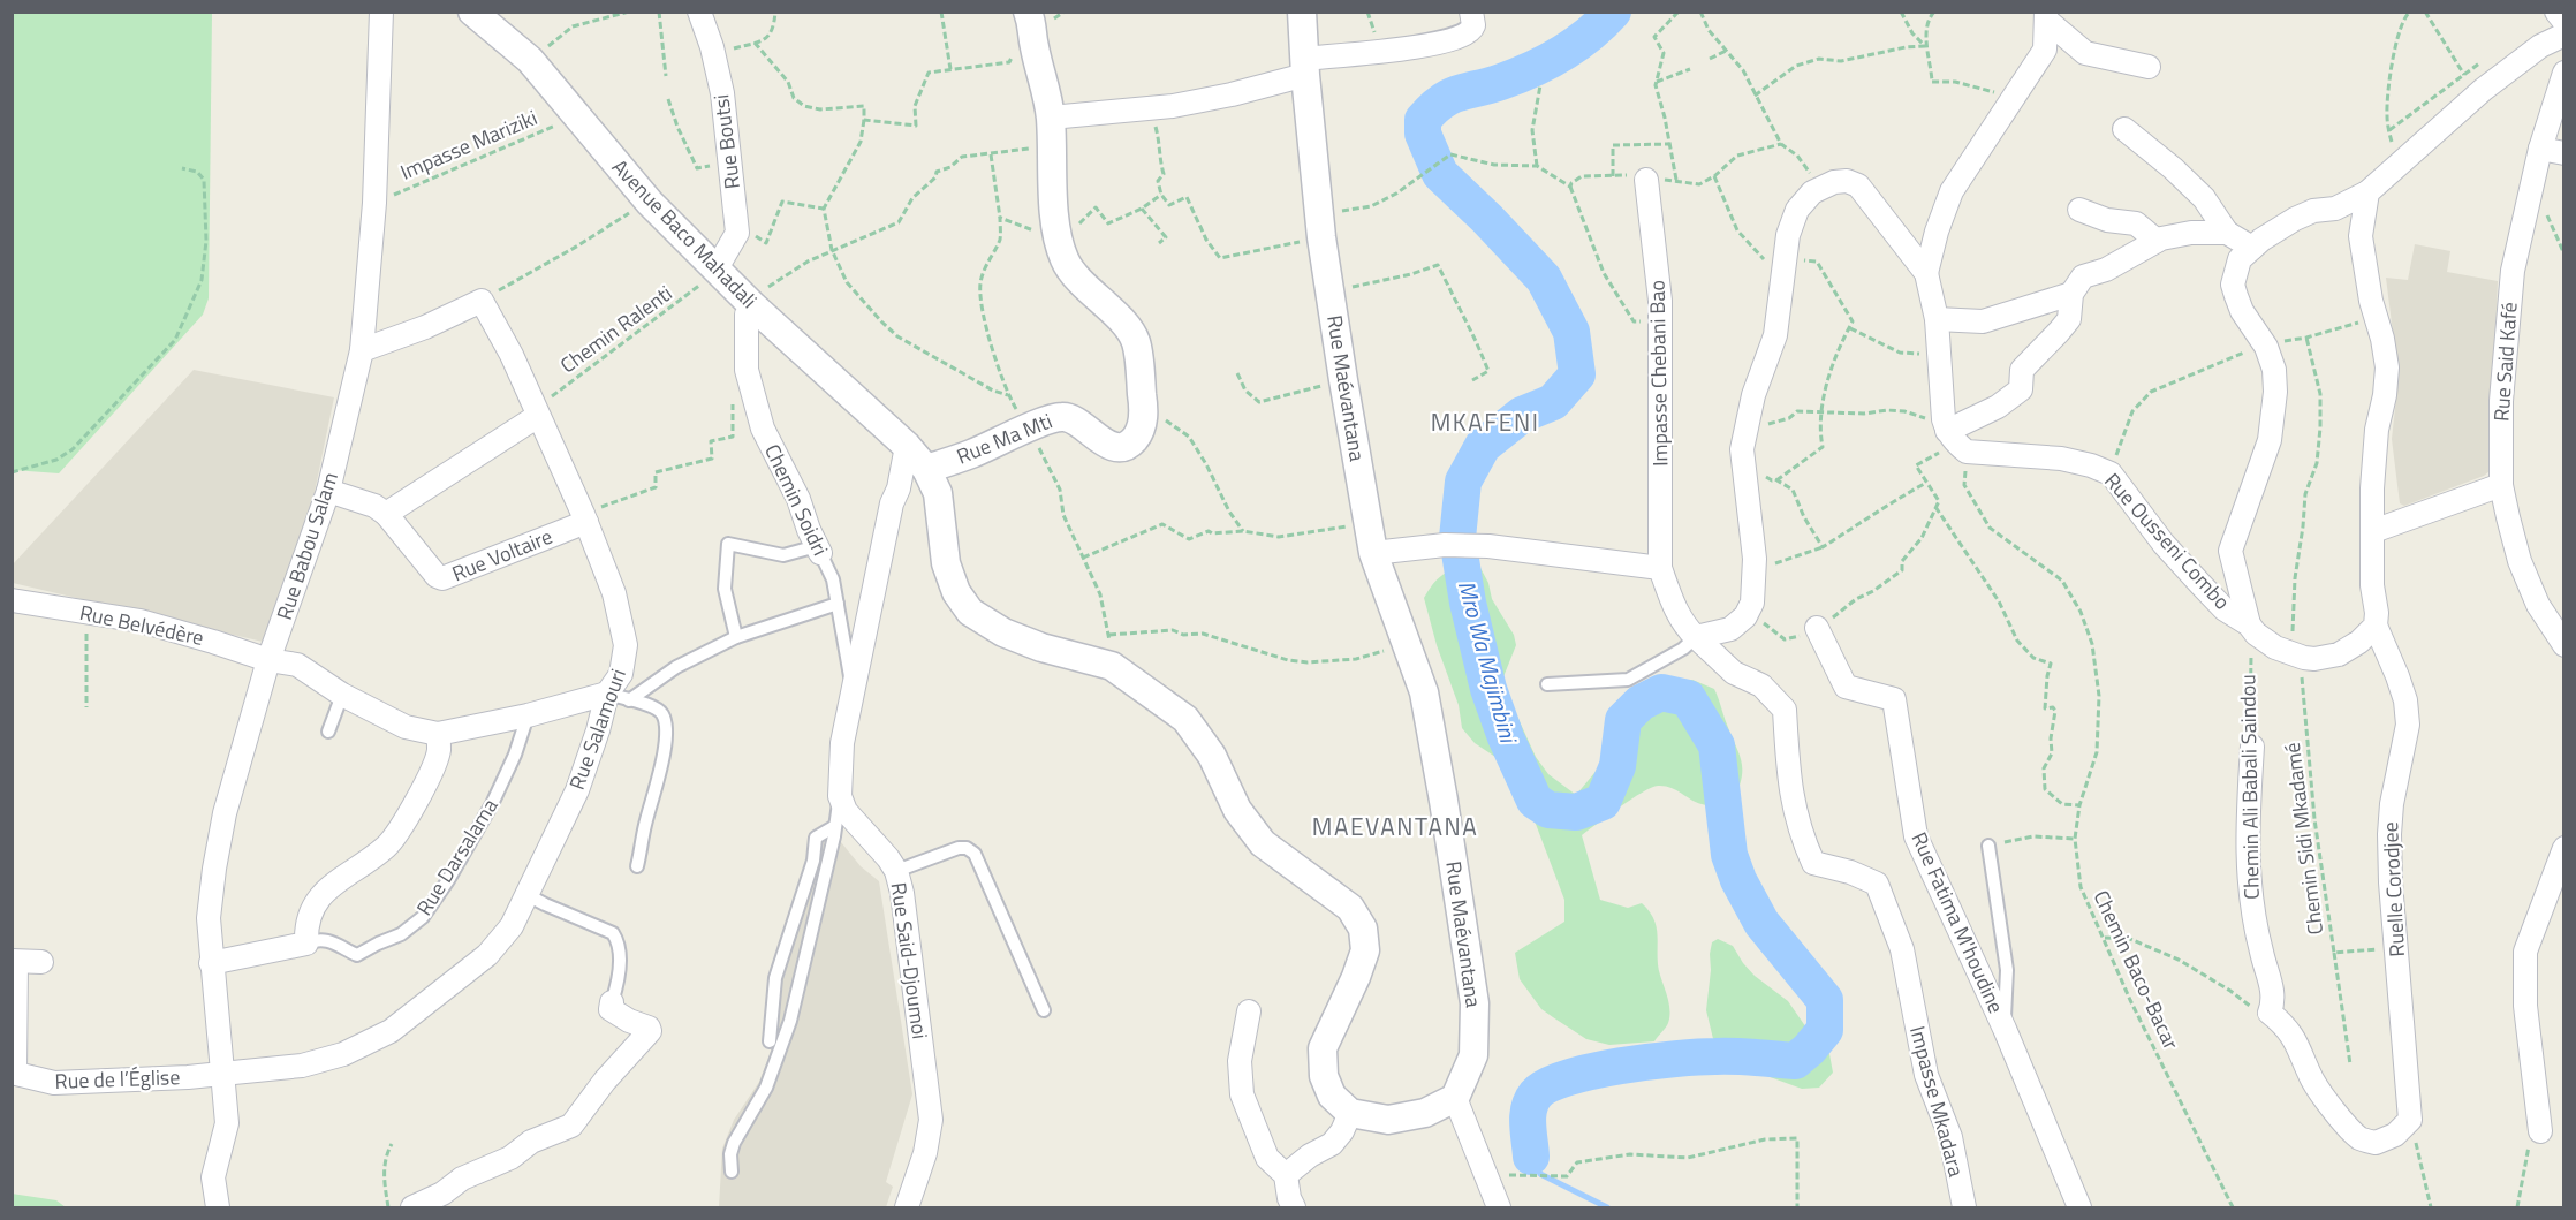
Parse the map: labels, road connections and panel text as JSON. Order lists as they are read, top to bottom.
{
  "streets": {
    "street": [
      "Rue Boutsi",
      "Avenue Baco Mahadali",
      "Rue Said Kafé",
      "Impasse Chebani Bao",
      "Rue Maévantana",
      "Rue Ma Mti",
      "Chemin Soidri",
      "Rue Ousseni Combo",
      "Rue Babou Salam",
      "Rue Voltaire",
      "Rue Belvédère",
      "Rue Salamouri",
      "Chemin Ali Babali Saindou",
      "Ruelle Corodjee",
      "Rue Fatima M'houdine",
      "Rue Said-Djoumoi",
      "Rue de l’Église",
      "Impasse Mkadara"
    ],
    "lane": ["Rue Darsalama"],
    "path": [
      "Impasse Mariziki",
      "Chemin Ralenti",
      "Chemin Sidi Mkadamé",
      "Chemin Baco-Bacar"
    ]
  },
  "crossings": [
    ["Impasse Mariziki", "Avenue Baco Mahadali"],
    ["Impasse Mariziki", "Rue Babou Salam"],
    ["Avenue Baco Mahadali", "Chemin Ralenti"],
    ["Avenue Baco Mahadali", "Chemin Soidri"],
    ["Chemin Ralenti", "Rue Salamouri"],
    ["Rue Ousseni Combo", "Chemin Ali Babali Saindou"],
    ["Rue Ousseni Combo", "Chemin Sidi Mkadamé"],
    ["Rue Ousseni Combo", "Chemin Baco-Bacar"],
    ["Rue Babou Salam", "Rue Voltaire"],
    ["Rue Babou Salam", "Rue Belvédère"],
    ["Rue Babou Salam", "Rue Salamouri"],
    ["Rue Babou Salam", "Rue de l’Église"],
    ["Rue Voltaire", "Rue Salamouri"],
    ["Rue Salamouri", "Rue de l’Église"],
    ["Chemin Sidi Mkadamé", "Ruelle Corodjee"]
  ],
  "districts": ["MKAFENI", "MAEVANTANA"],
  "water": ["Mro Wa Majimbini"]
}
